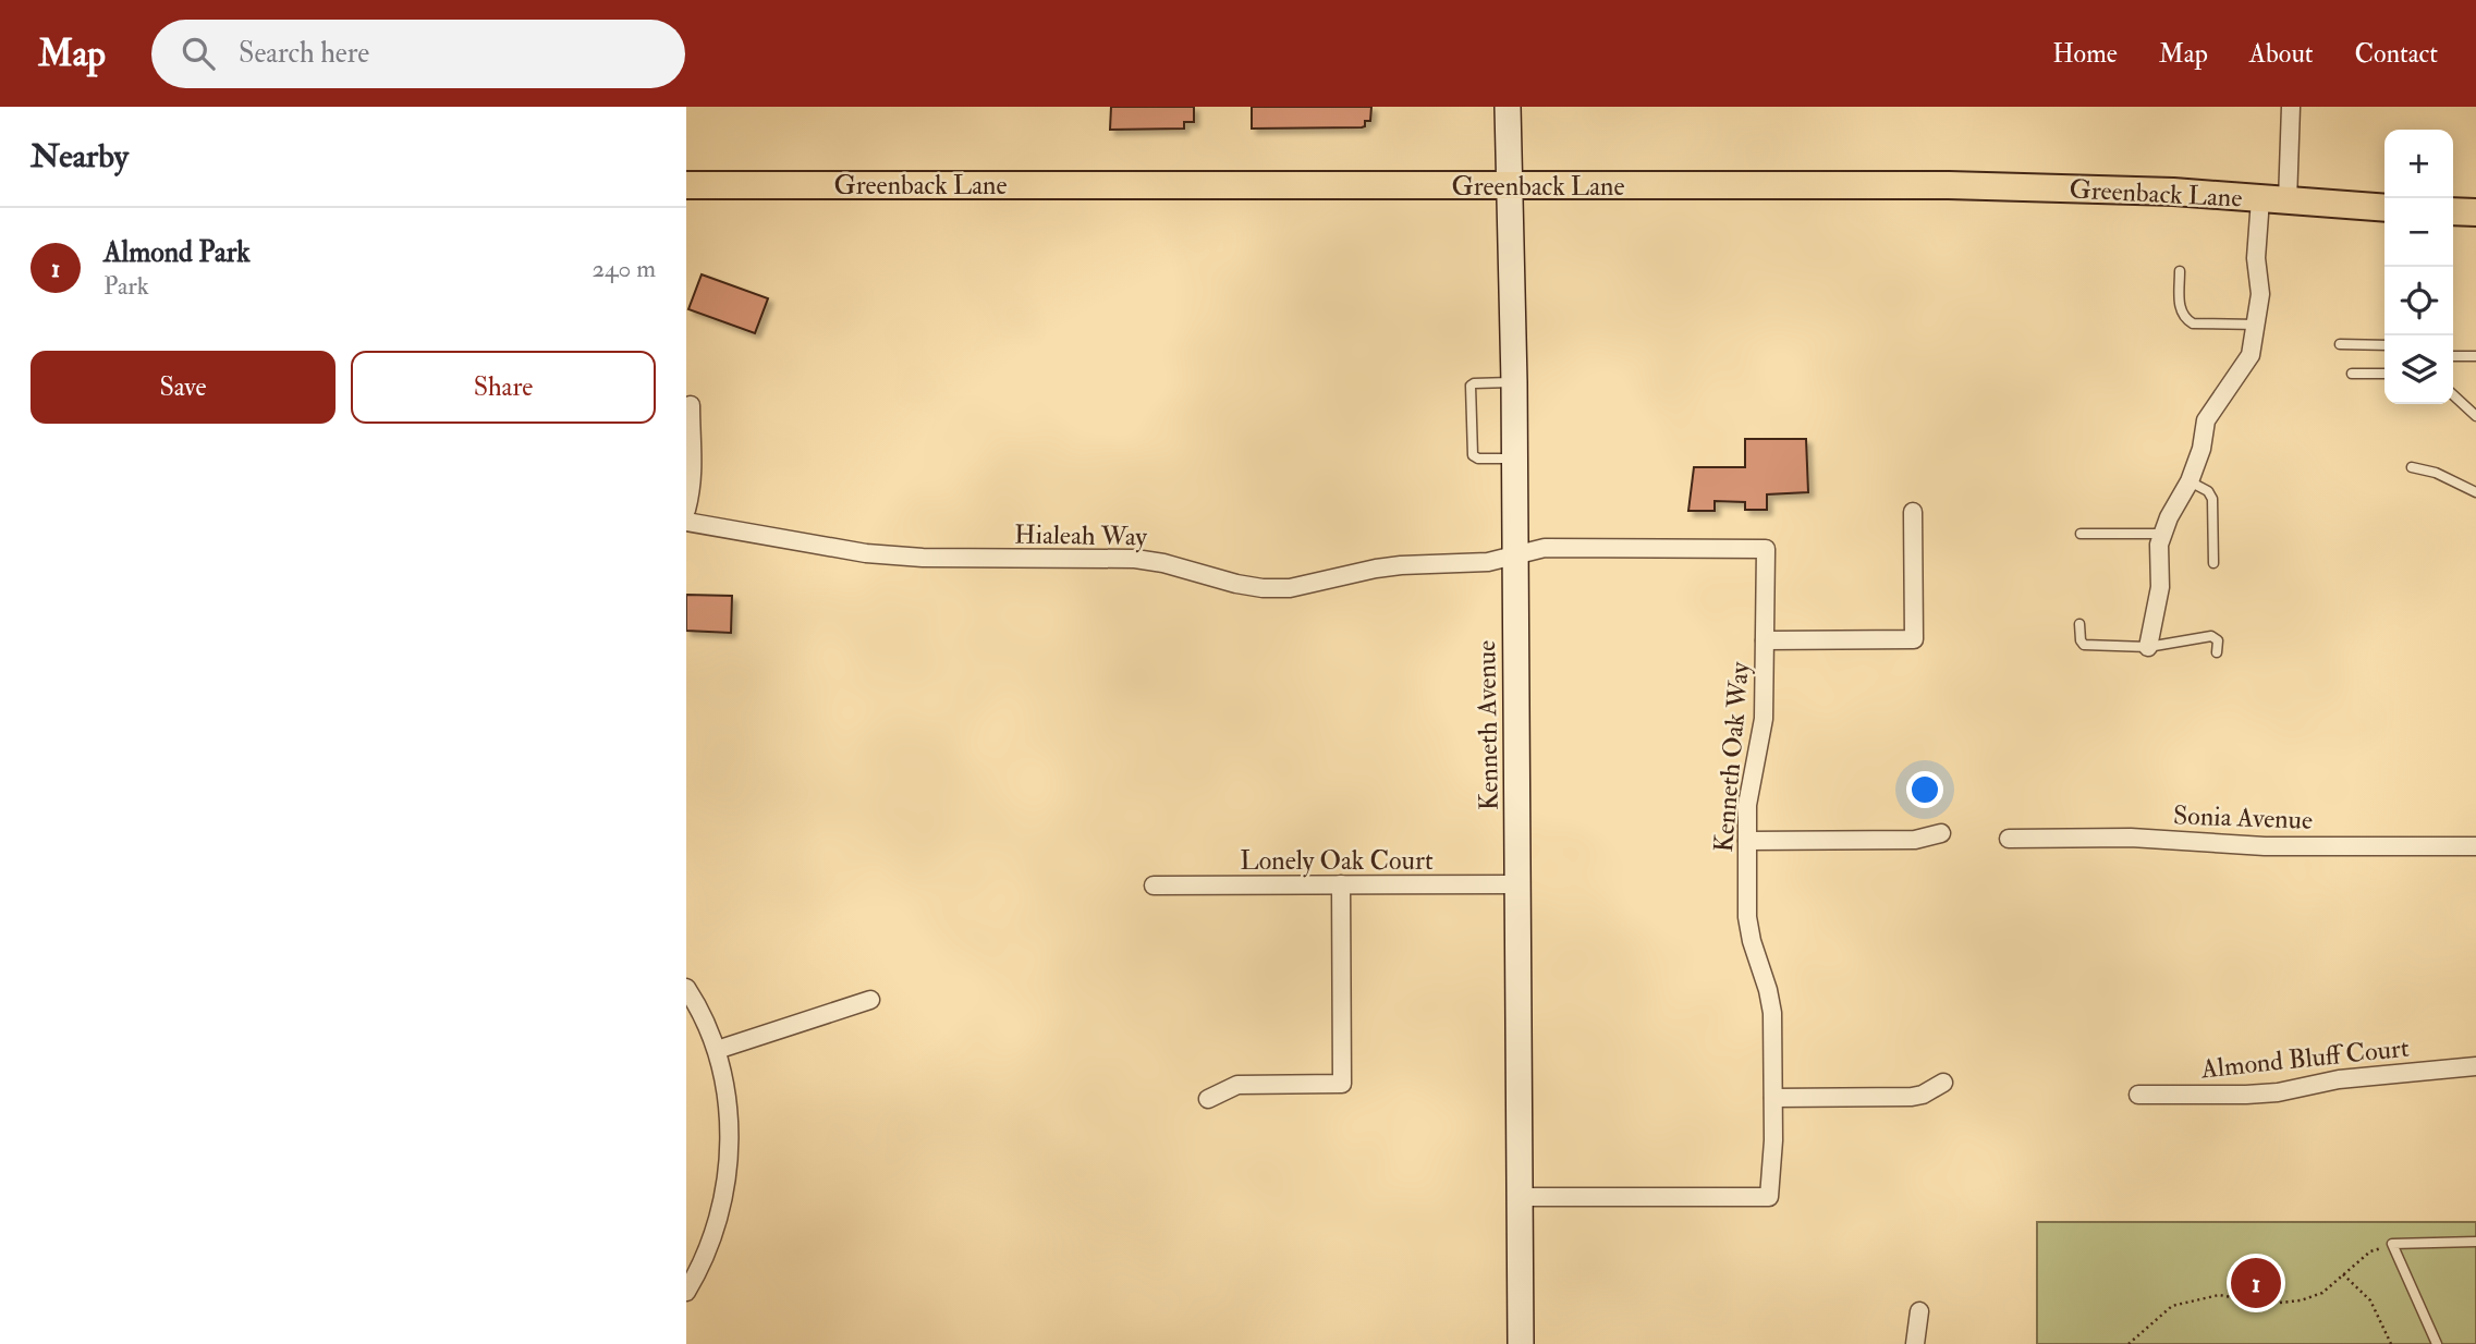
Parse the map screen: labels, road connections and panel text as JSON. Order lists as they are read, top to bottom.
{
  "streets": {
    "main road": ["Greenback Lane", "Kenneth Avenue"],
    "street": [
      "Hialeah Way",
      "Kenneth Oak Way",
      "Sonia Avenue",
      "Lonely Oak Court",
      "Almond Bluff Court"
    ]
  },
  "crossings": [
    ["Greenback Lane", "Kenneth Avenue"],
    ["Hialeah Way", "Kenneth Avenue"],
    ["Hialeah Way", "Kenneth Oak Way"],
    ["Kenneth Avenue", "Kenneth Oak Way"],
    ["Kenneth Avenue", "Lonely Oak Court"]
  ],
  "page": {
    "header": "Map",
    "search": "Search here",
    "nav": [
      "Home",
      "Map",
      "About",
      "Contact"
    ],
    "heading": "Nearby",
    "map_buttons": ["+", "−"],
    "list": [
      {
        "mark": "1",
        "name": "Almond Park",
        "note": "Park",
        "value": "240 m"
      }
    ],
    "buttons": ["Save", "Share"],
    "pins": "1"
  }
}
